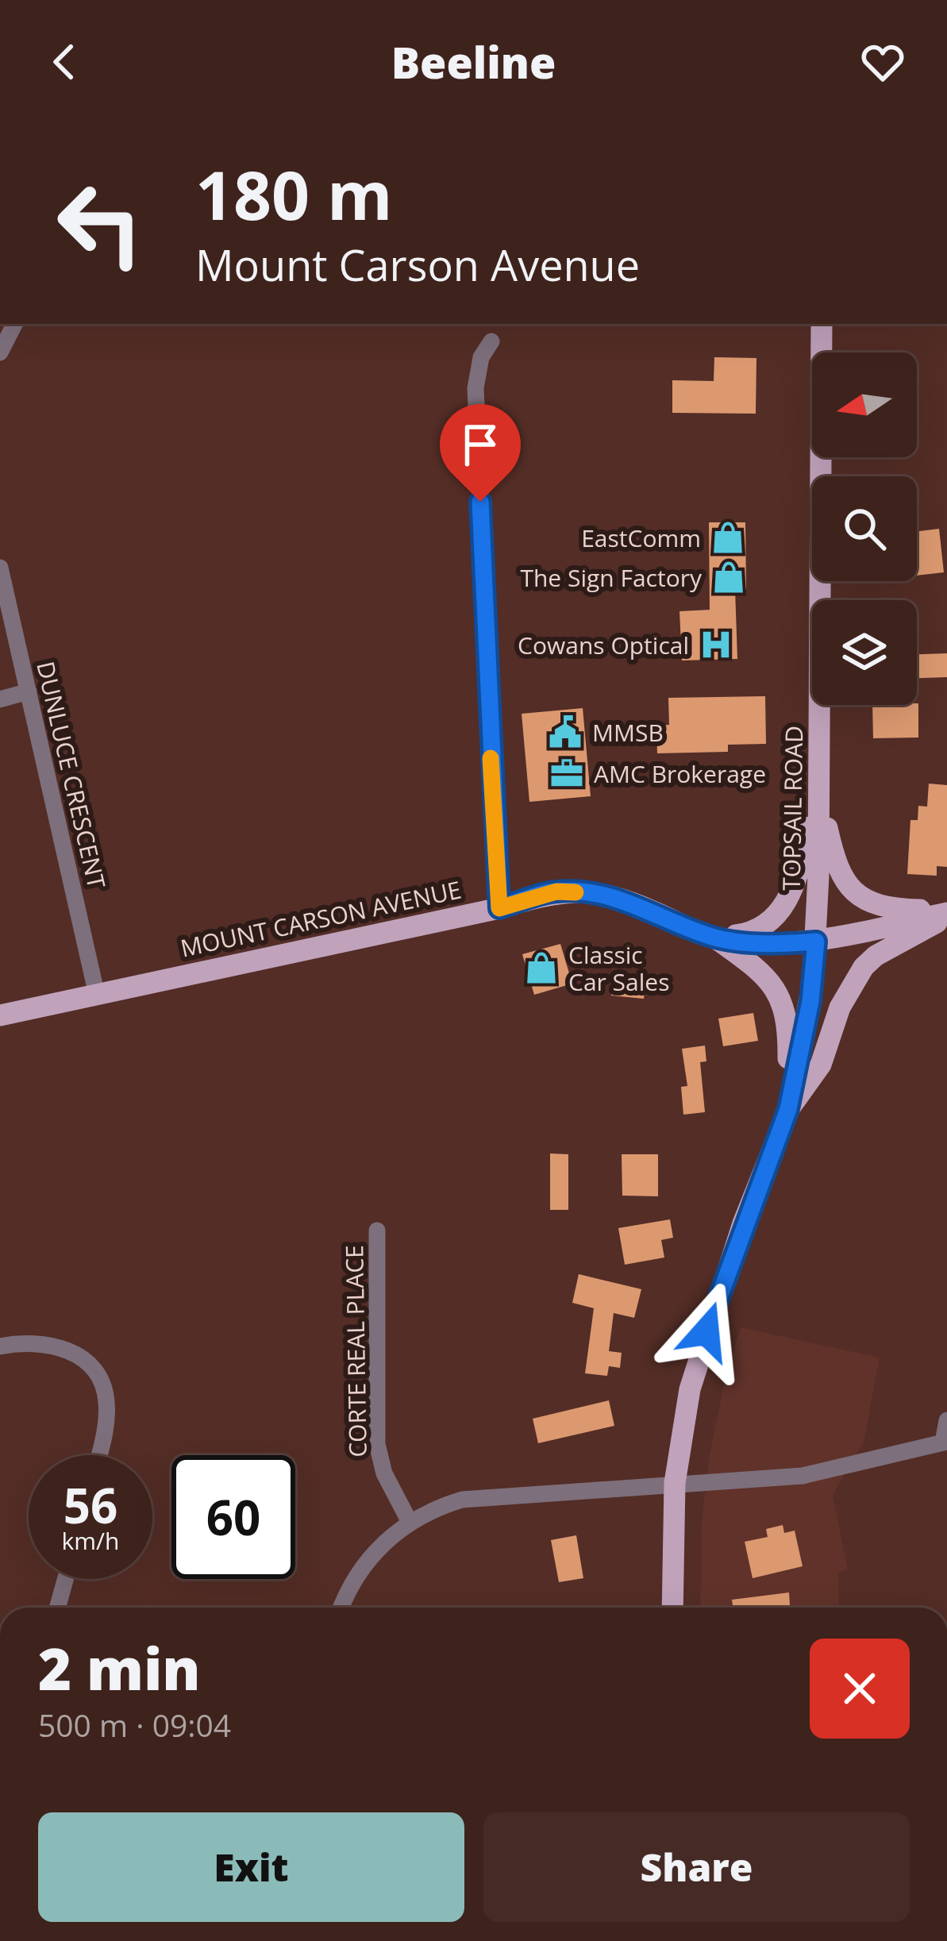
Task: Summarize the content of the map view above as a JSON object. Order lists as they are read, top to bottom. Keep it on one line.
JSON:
{"streets":{"main road":["TOPSAIL ROAD","MOUNT CARSON AVENUE"],"street":["DUNLUCE CRESCENT","CORTE REAL PLACE"]},"crossings":[["DUNLUCE CRESCENT","MOUNT CARSON AVENUE"],["TOPSAIL ROAD","MOUNT CARSON AVENUE"]],"places":{"shop":["EastComm","The Sign Factory","Classic Car Sales"],"hospital":["Cowans Optical"],"public building":["MMSB"],"office":["AMC Brokerage"]},"north":"left","page":{"header":"Beeline","turn":["180 m","Mount Carson Avenue"],"speed":"56 km/h","limit":"60","heading":["2 min","500 m · 09:04"],"buttons":["Exit","Share"]}}
